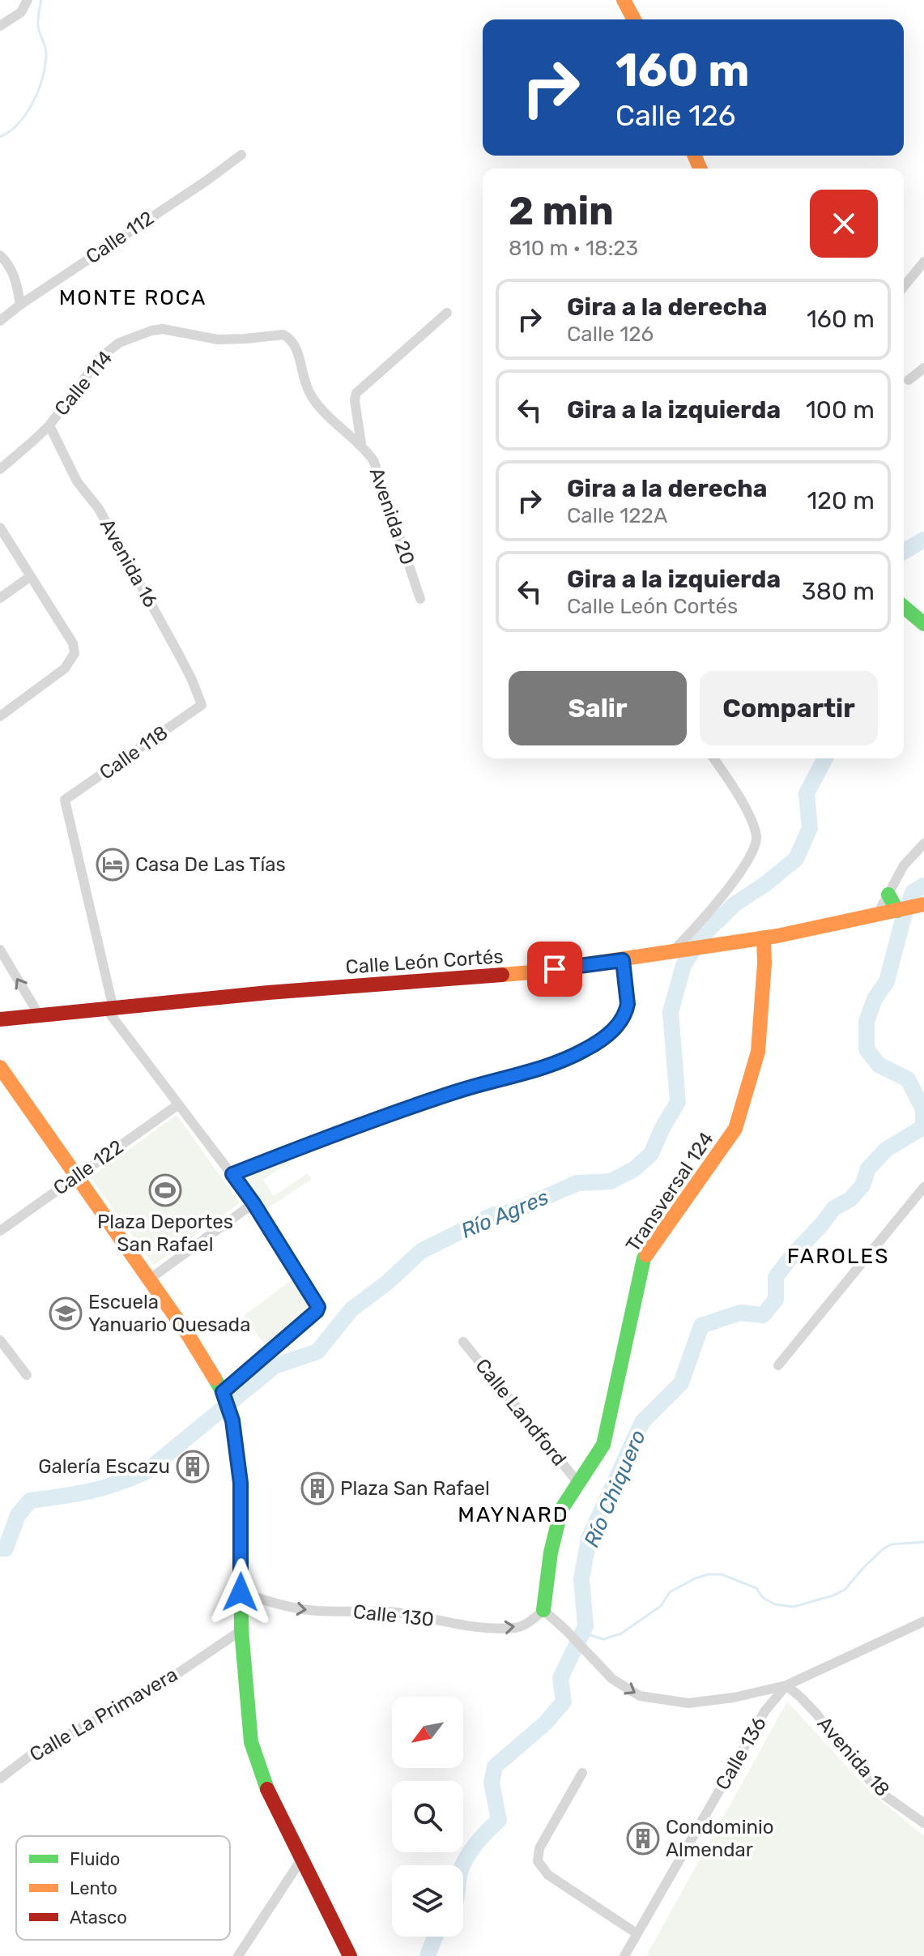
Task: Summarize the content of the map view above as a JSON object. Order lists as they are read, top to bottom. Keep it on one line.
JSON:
{"streets":{"main road":["Calle León Cortés","Transversal 124"],"street":["Calle 112","Calle 114","Avenida 20","Avenida 16","Calle 118","Calle 122","Calle Landford","Calle 130","Calle La Primavera","Calle 136","Avenida 18"]},"crossings":[["Calle 114","Avenida 20"],["Calle 114","Avenida 16"],["Avenida 16","Calle 118"],["Calle 118","Calle León Cortés"],["Calle León Cortés","Transversal 124"],["Transversal 124","Calle Landford"],["Transversal 124","Calle 130"],["Calle 136","Avenida 18"]],"one_way":["Calle 130"],"districts":["MONTE ROCA","FAROLES","MAYNARD"],"water":["Río Agres","Río Chiquero"],"places":{"hotel":["Casa De Las Tías"],"sports":["Plaza Deportes San Rafael"],"school or university":["Escuela Yanuario Quesada"],"building":["Galería Escazu","Plaza San Rafael","Condominio Almendar"]},"legend":["Fluido","Lento","Atasco"],"north":"bottom left","page":{"turn":["160 m","Calle 126"],"heading":["2 min","810 m · 18:23"],"list":[{"name":"Gira a la derecha","note":"Calle 126","value":"160 m"},{"name":"Gira a la izquierda","value":"100 m"},{"name":"Gira a la derecha","note":"Calle 122A","value":"120 m"},{"name":"Gira a la izquierda","note":"Calle León Cortés","value":"380 m"}],"buttons":["Salir","Compartir"]}}
